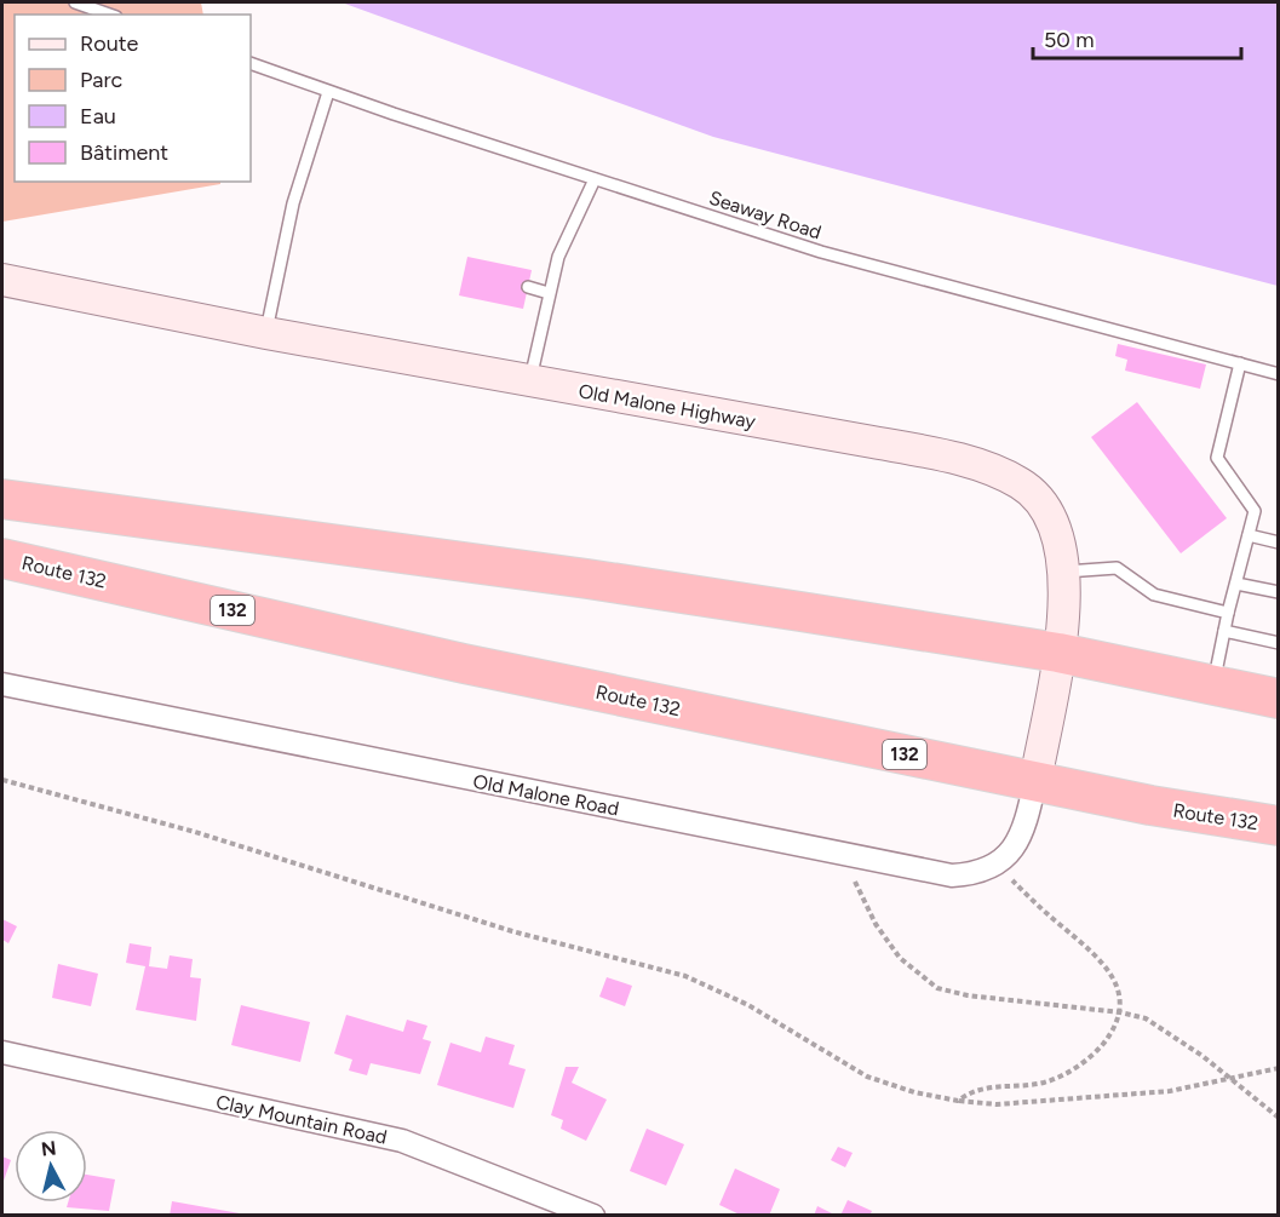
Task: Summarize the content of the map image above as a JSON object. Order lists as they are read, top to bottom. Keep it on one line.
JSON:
{"streets":{"highway":["Route 132","132"],"street":["Old Malone Highway","Old Malone Road","Clay Mountain Road"],"lane":["Seaway Road"]},"crossings":[["Old Malone Highway","Route 132"]],"legend":["Route","Parc","Eau","Bâtiment"],"scale_bar":"50 m","north":"top"}
